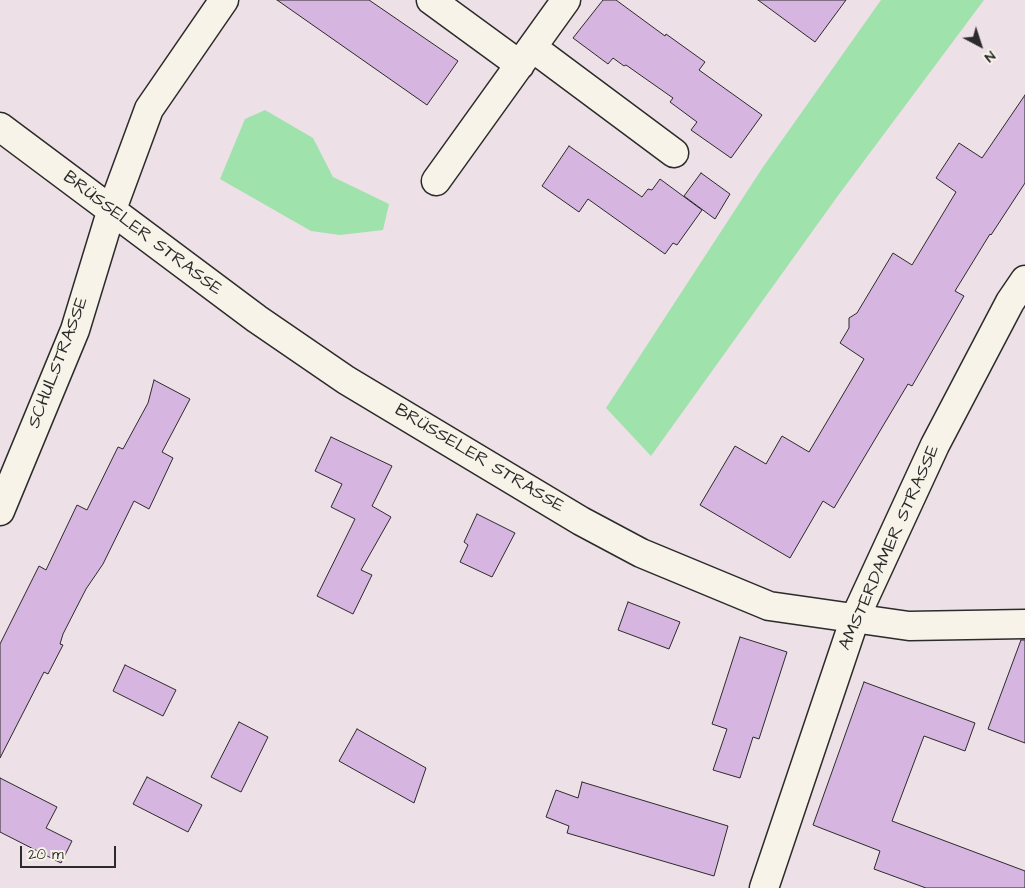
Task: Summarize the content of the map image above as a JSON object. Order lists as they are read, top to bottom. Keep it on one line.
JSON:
{"streets":{"street":["BRÜSSELER STRASSE","SCHULSTRASSE","AMSTERDAMER STRASSE"]},"crossings":[["BRÜSSELER STRASSE","SCHULSTRASSE"],["BRÜSSELER STRASSE","AMSTERDAMER STRASSE"]],"scale_bar":"20 m","north":"bottom right"}
